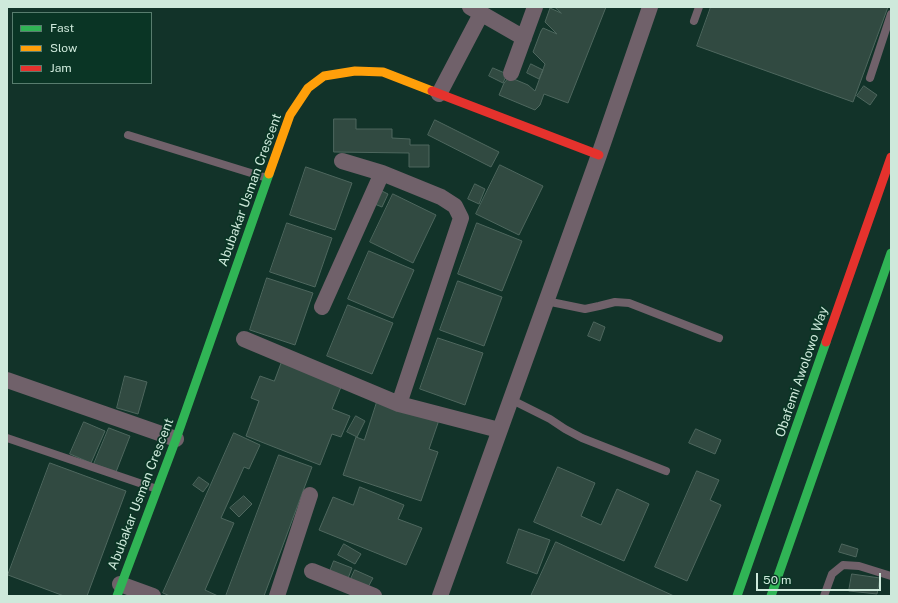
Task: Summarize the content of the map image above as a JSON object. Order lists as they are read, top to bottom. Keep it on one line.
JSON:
{"streets":{"street":["Abubakar Usman Crescent","Obafemi Awolowo Way"]},"legend":["Fast","Slow","Jam"],"scale_bar":"50 m"}
